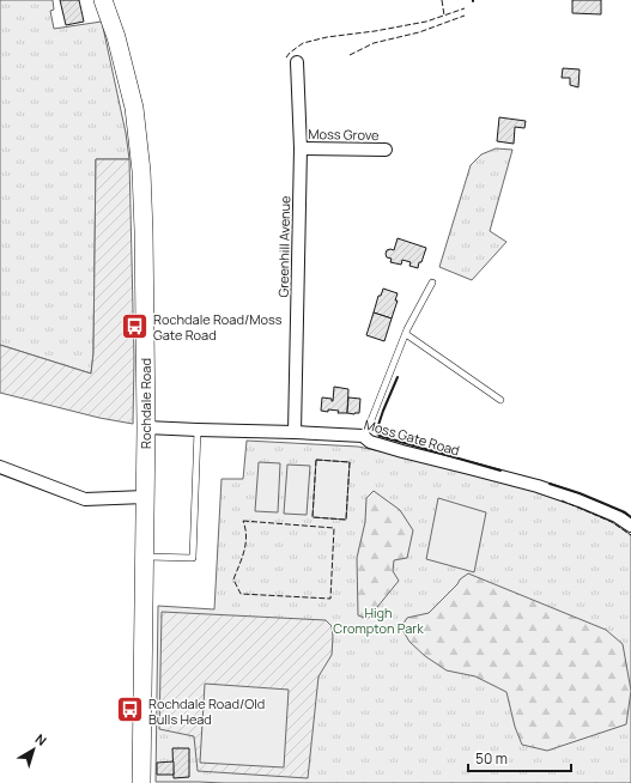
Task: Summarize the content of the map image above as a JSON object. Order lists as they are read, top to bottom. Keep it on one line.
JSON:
{"streets":{"main road":["Rochdale Road"],"street":["Moss Grove","Greenhill Avenue","Moss Gate Road"]},"crossings":[["Moss Grove","Greenhill Avenue"],["Greenhill Avenue","Moss Gate Road"],["Rochdale Road","Moss Gate Road"]],"parks":["High Crompton Park"],"places":{"bus stop":["Rochdale Road/Moss Gate Road","Rochdale Road/Old Bulls Head"]},"scale_bar":"50 m","north":"top right"}
